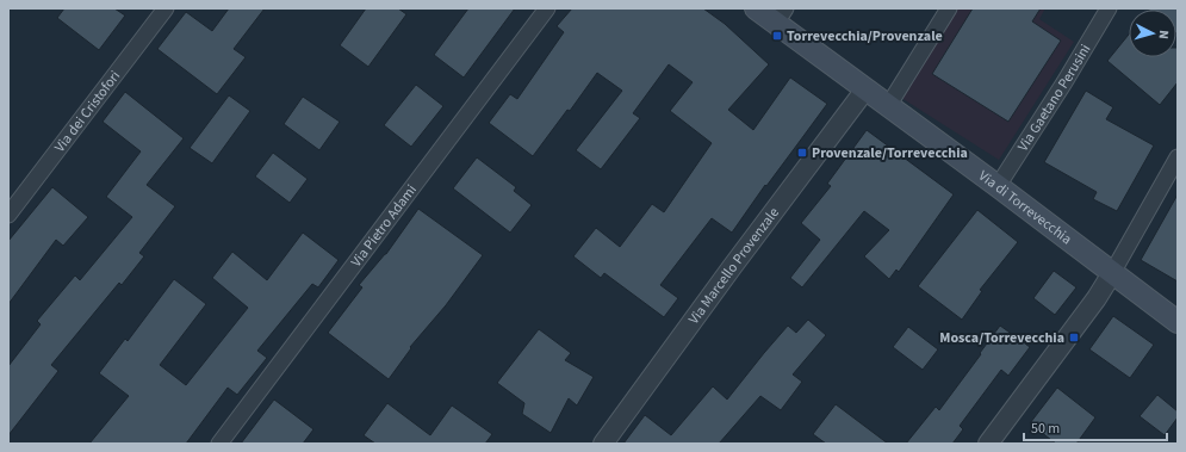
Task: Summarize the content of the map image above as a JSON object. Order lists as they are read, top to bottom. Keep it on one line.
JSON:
{"streets":{"main road":["Via di Torrevecchia"],"street":["Via Gaetano Perusini","Via dei Cristofori","Via Pietro Adami","Via Marcello Provenzale"]},"crossings":[["Via Gaetano Perusini","Via di Torrevecchia"],["Via di Torrevecchia","Via Marcello Provenzale"]],"places":{"transit":["Torrevecchia/Provenzale","Provenzale/Torrevecchia","Mosca/Torrevecchia"]},"scale_bar":"50 m","north":"right"}
